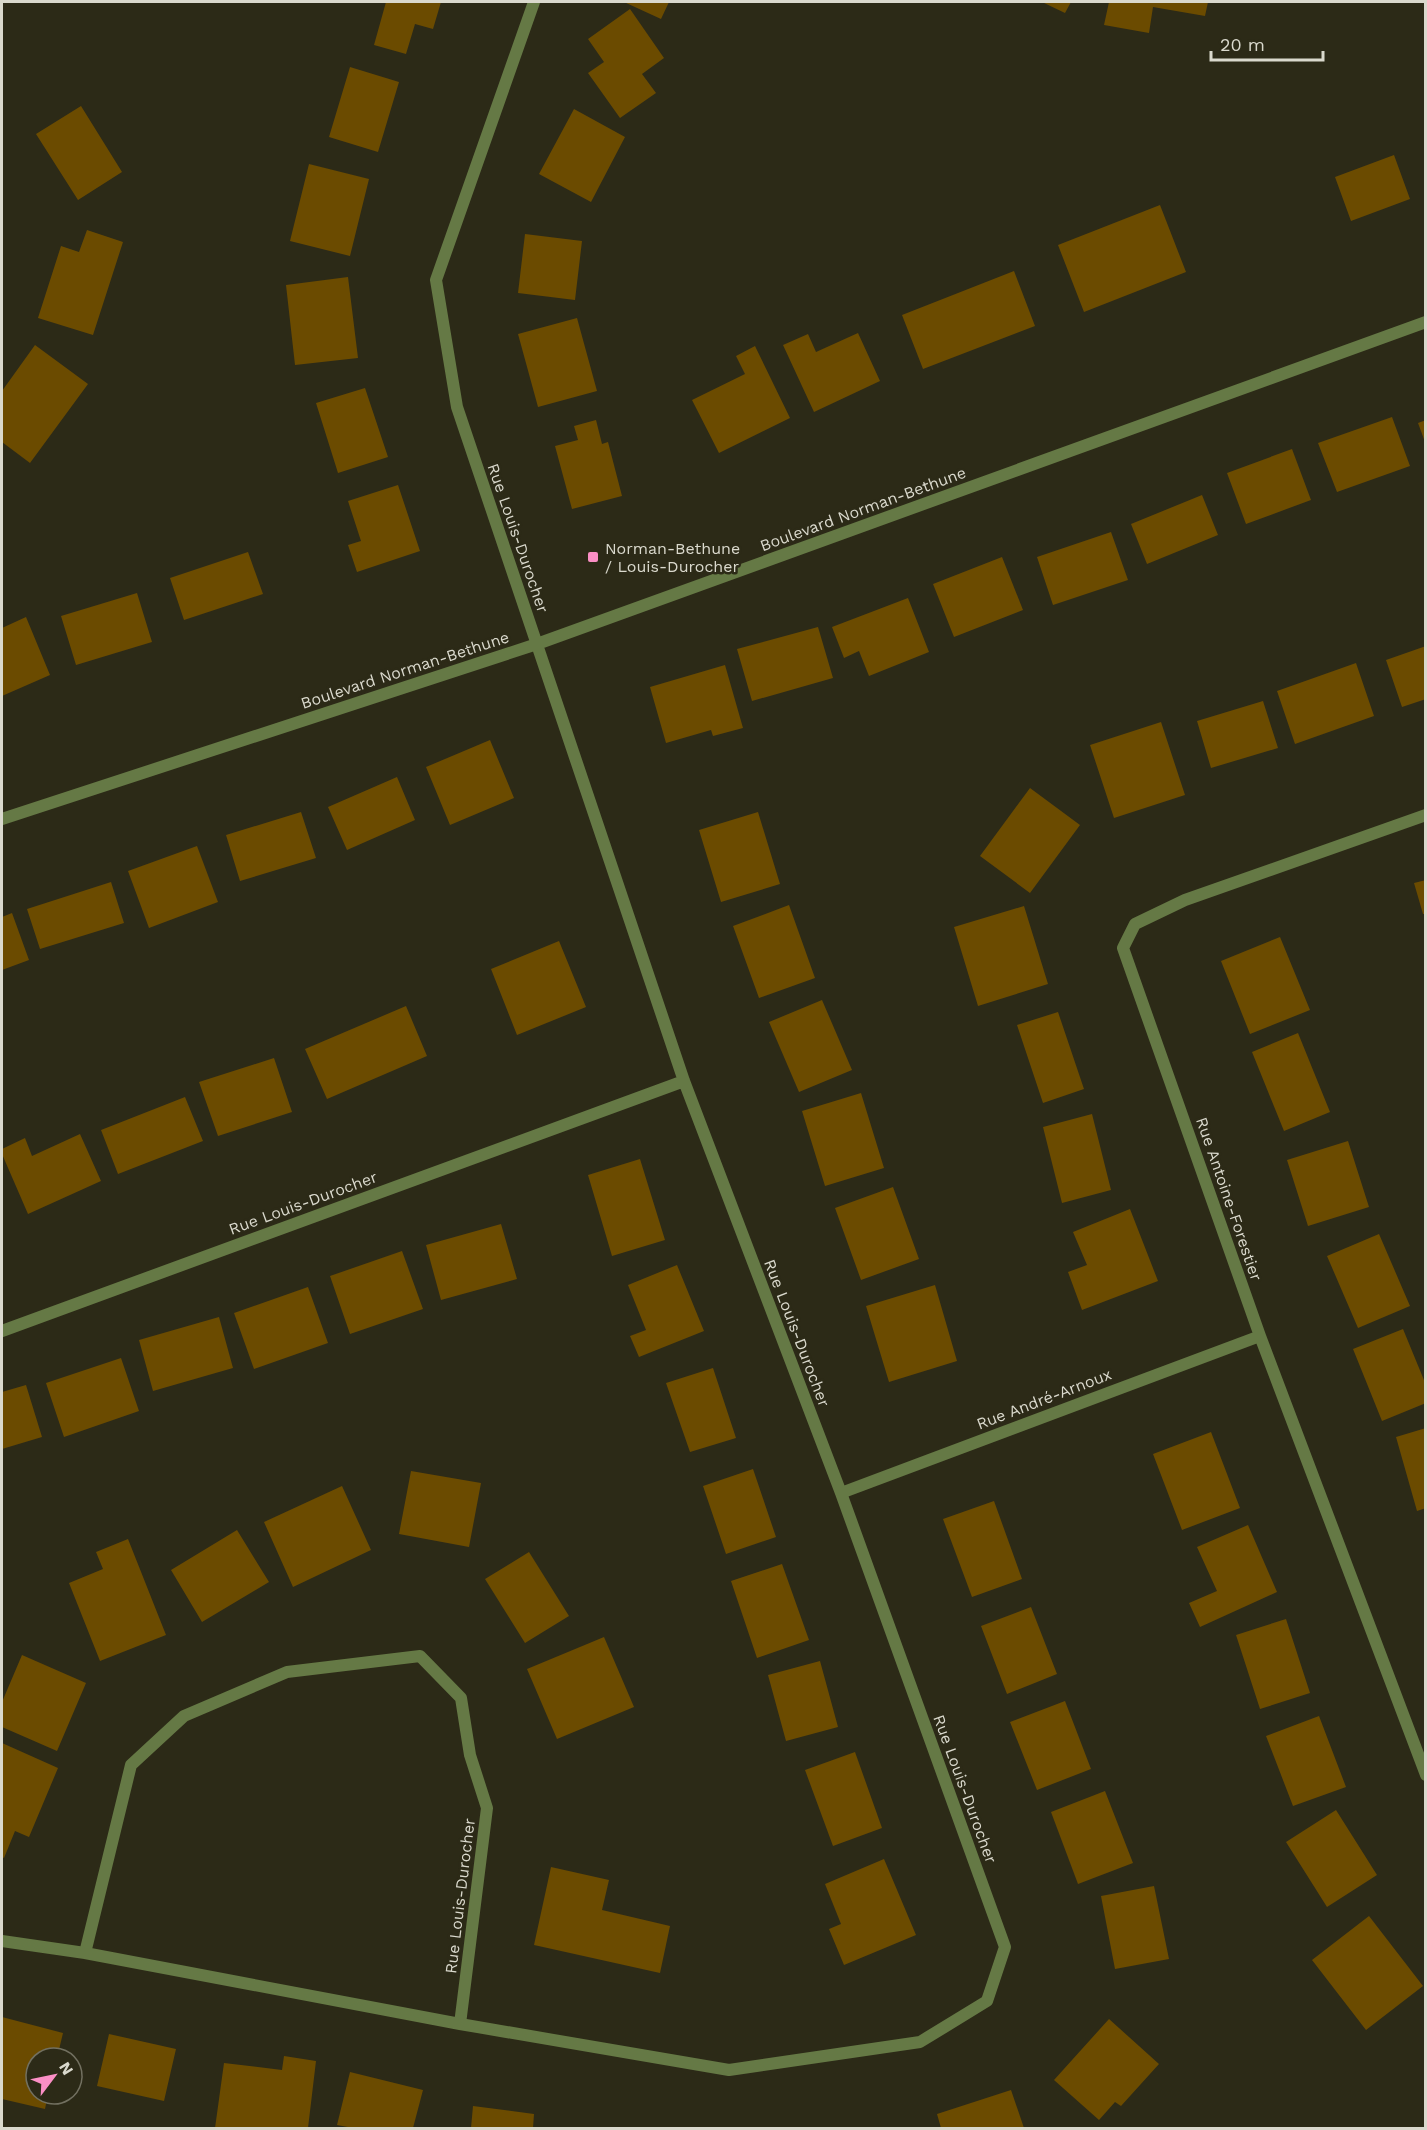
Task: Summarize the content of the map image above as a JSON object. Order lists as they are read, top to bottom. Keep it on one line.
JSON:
{"streets":{"street":["Boulevard Norman-Bethune","Rue Louis-Durocher","Rue Antoine-Forestier","Rue André-Arnoux"]},"crossings":[["Boulevard Norman-Bethune","Rue Louis-Durocher"],["Rue Louis-Durocher","Rue André-Arnoux"],["Rue Antoine-Forestier","Rue André-Arnoux"]],"places":{"transit":["Norman-Bethune / Louis-Durocher"]},"scale_bar":"20 m","north":"top right"}
